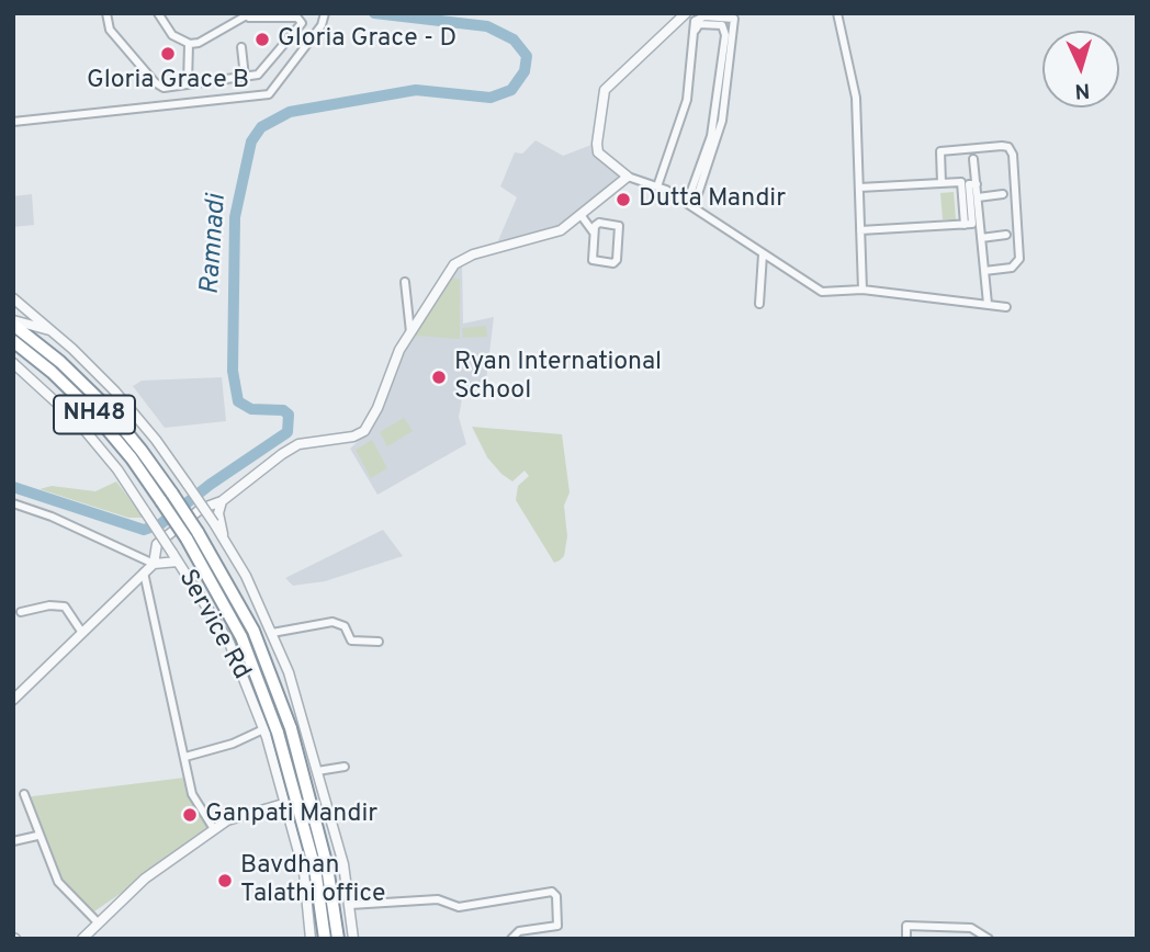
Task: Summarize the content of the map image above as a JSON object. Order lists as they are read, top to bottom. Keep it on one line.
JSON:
{"streets":{"highway":["NH48"],"street":["Service Rd"]},"water":["Ramnadi"],"places":["Gloria Grace - D","Gloria Grace B","Dutta Mandir","Ryan International School","Ganpati Mandir","Bavdhan Talathi office"],"north":"bottom"}
